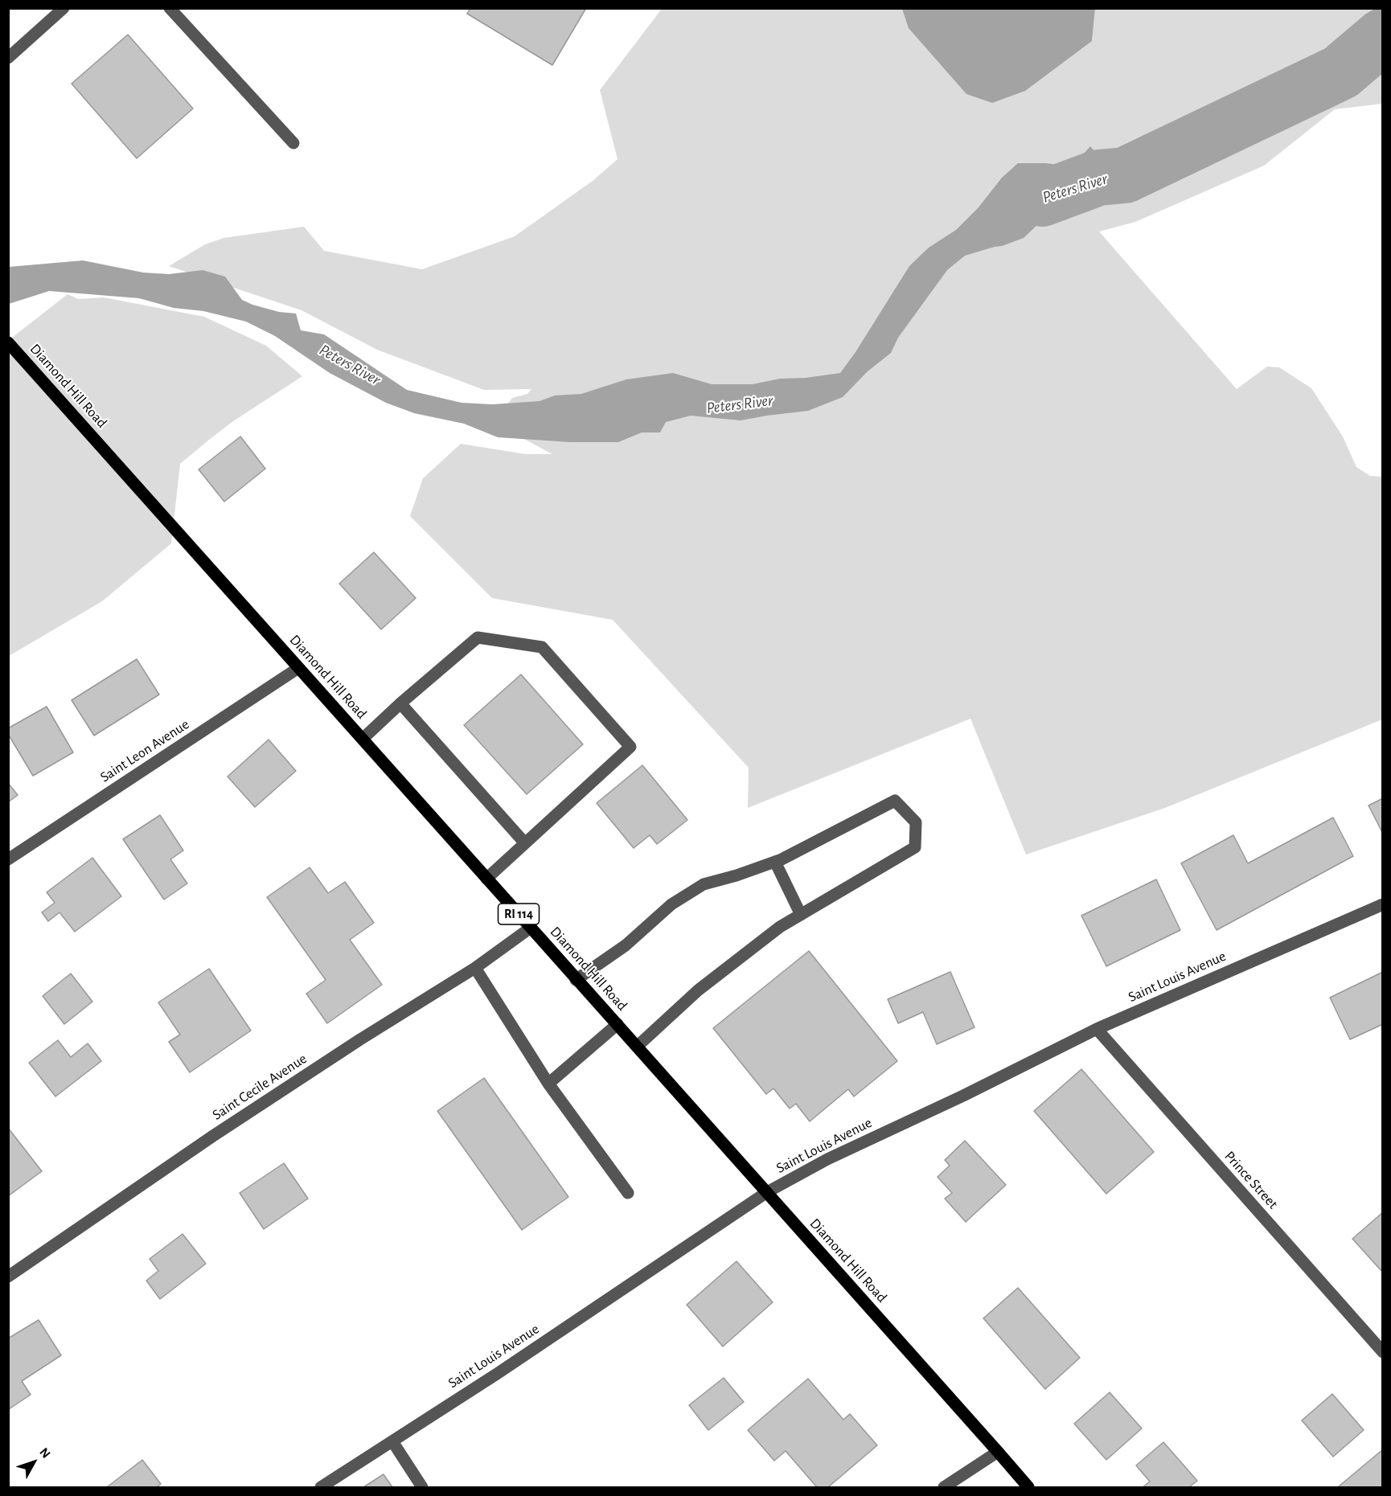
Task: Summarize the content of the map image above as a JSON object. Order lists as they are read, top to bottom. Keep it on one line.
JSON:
{"streets":{"main road":["Diamond Hill Road","RI 114"],"street":["Saint Leon Avenue","Saint Louis Avenue","Saint Cecile Avenue","Prince Street"]},"crossings":[["Diamond Hill Road","Saint Leon Avenue"],["Diamond Hill Road","Saint Louis Avenue"],["Diamond Hill Road","Saint Cecile Avenue"],["Saint Louis Avenue","Prince Street"]],"water":["Peters River"],"north":"top right"}
